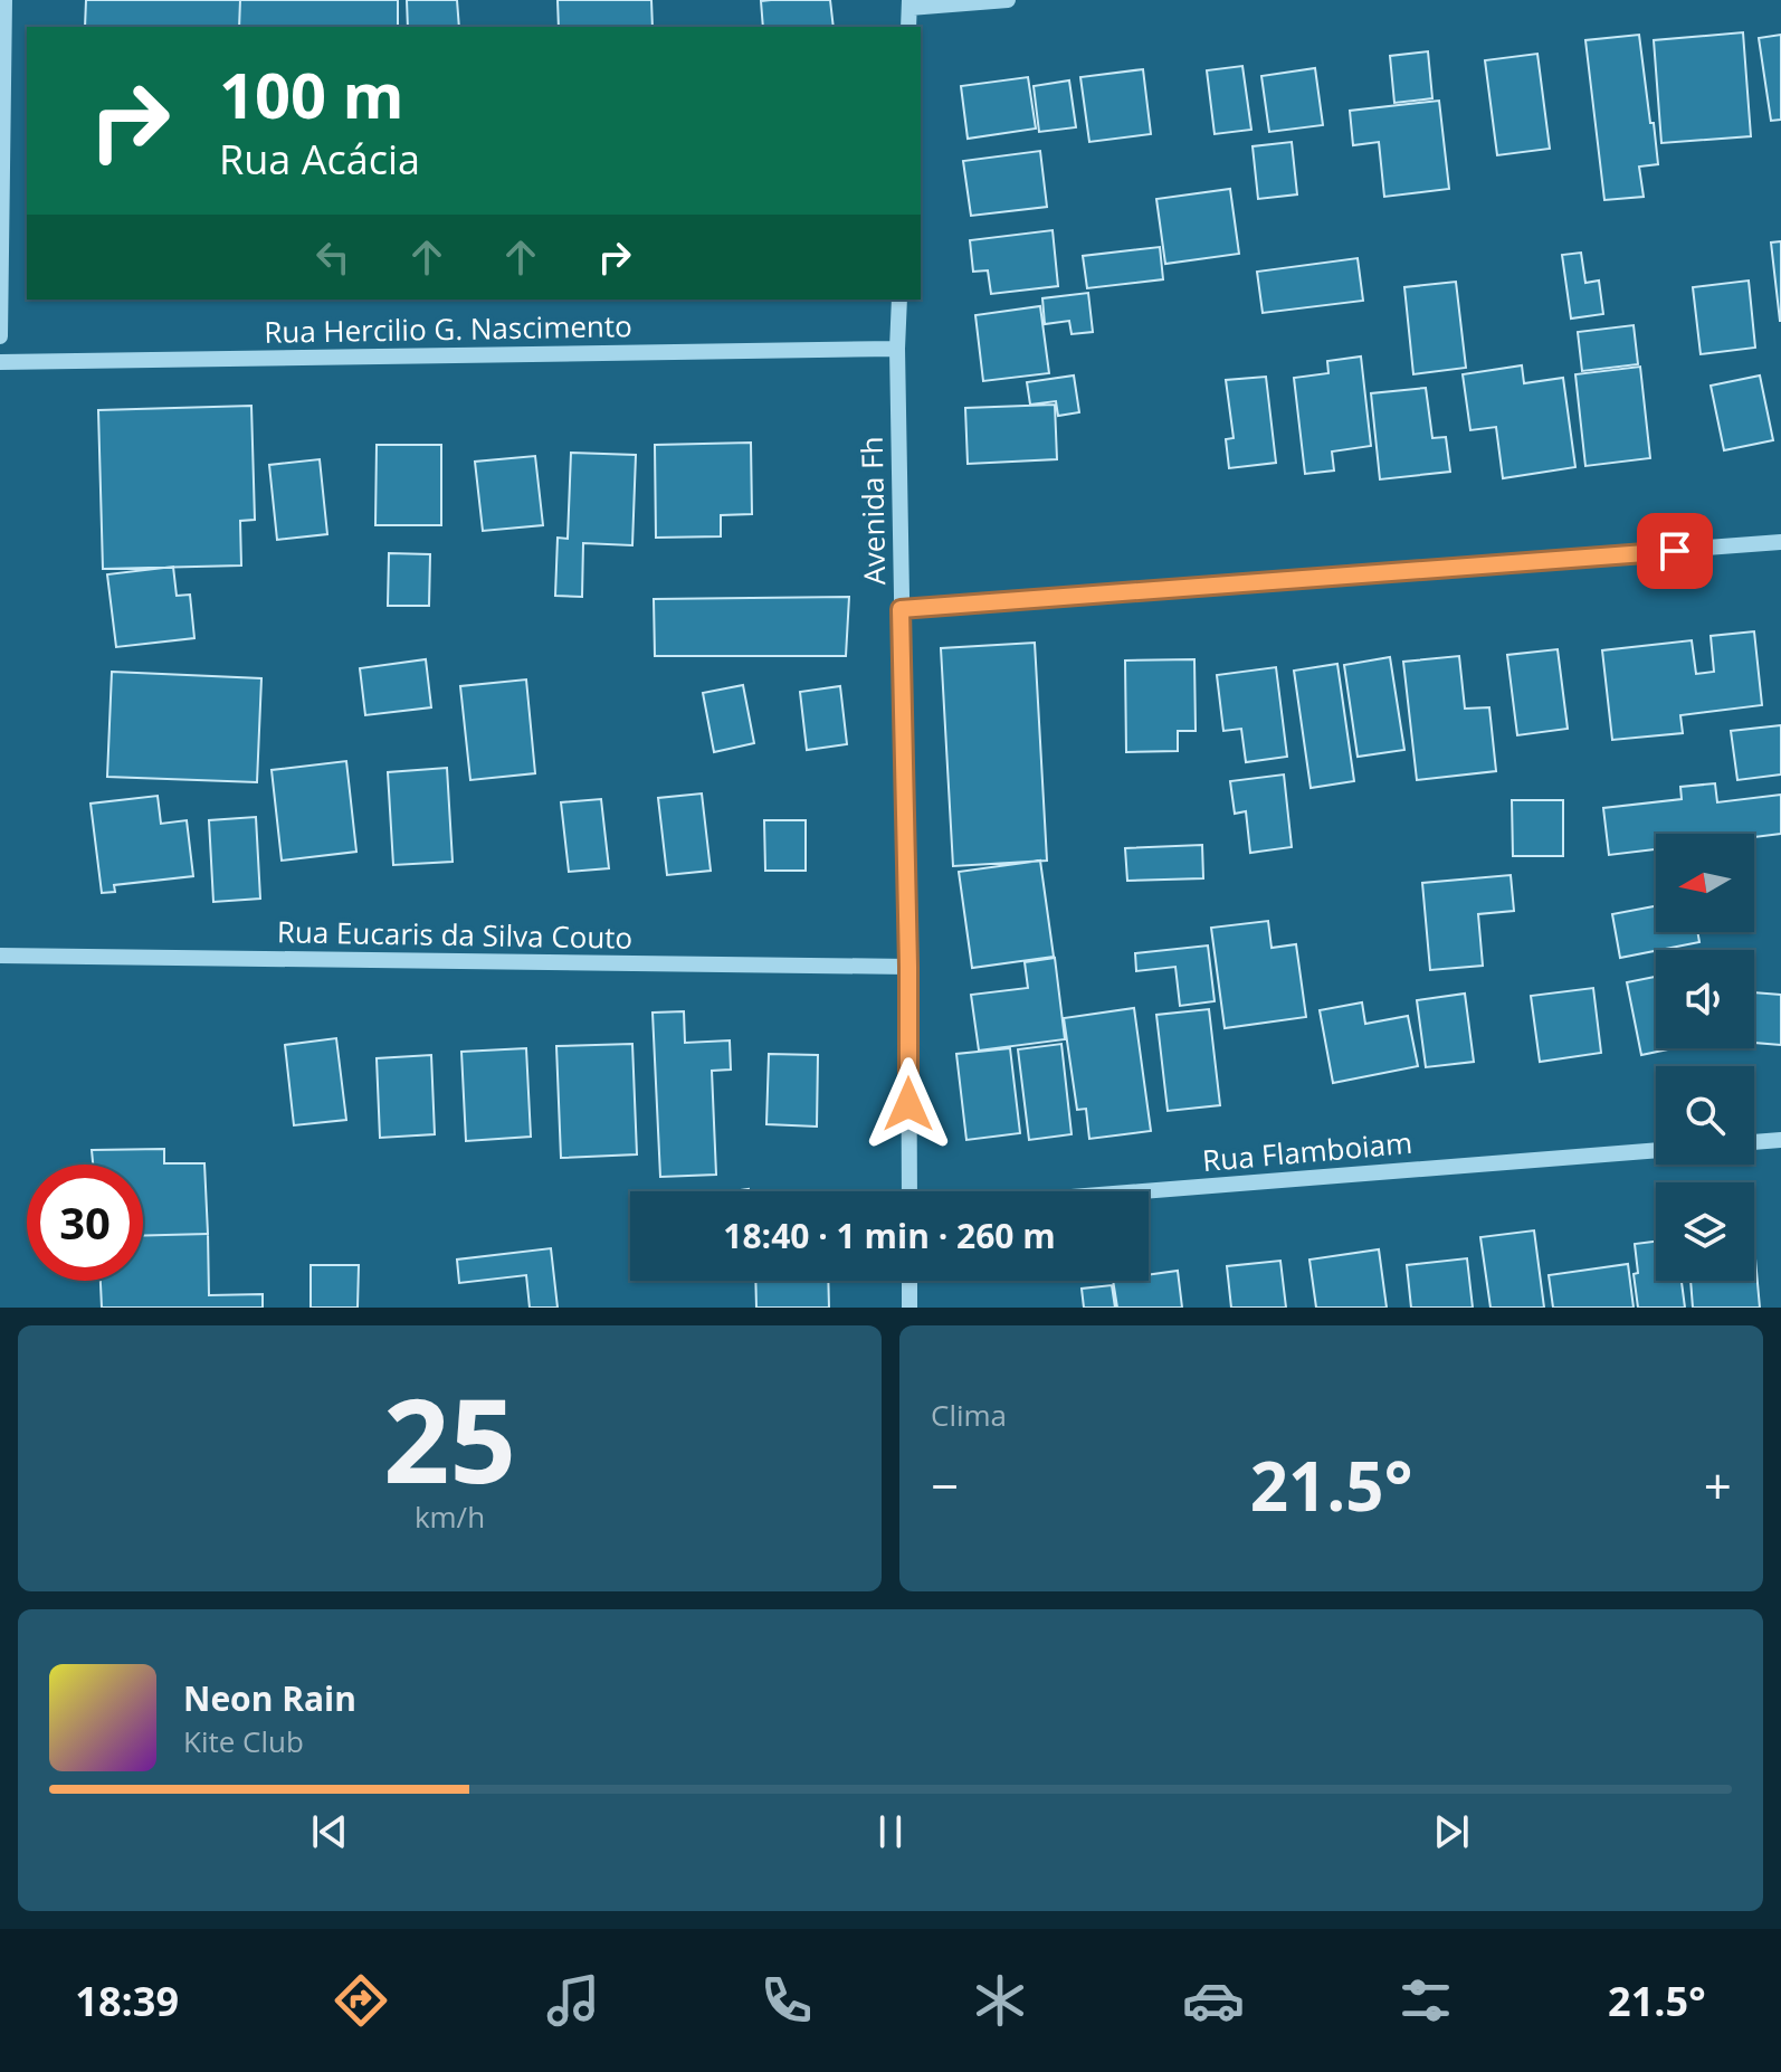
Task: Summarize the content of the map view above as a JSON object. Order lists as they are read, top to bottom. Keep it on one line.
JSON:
{"streets":{"street":["Rua Hercilio G. Nascimento","Avenida Fh","Rua Eucaris da Silva Couto","Rua Flamboiam"]},"crossings":[["Rua Hercilio G. Nascimento","Avenida Fh"],["Avenida Fh","Rua Eucaris da Silva Couto"]],"north":"left","page":{"turn":["100 m","Rua Acácia"],"limit":"30","trip":"18:40 · 1 min · 260 m","tile":[["25","km/h"],"Clima"],"heat":["−","21.5°","+"],"song":["Neon Rain","Kite Club"],"tabs":["18:39","21.5°"]}}
